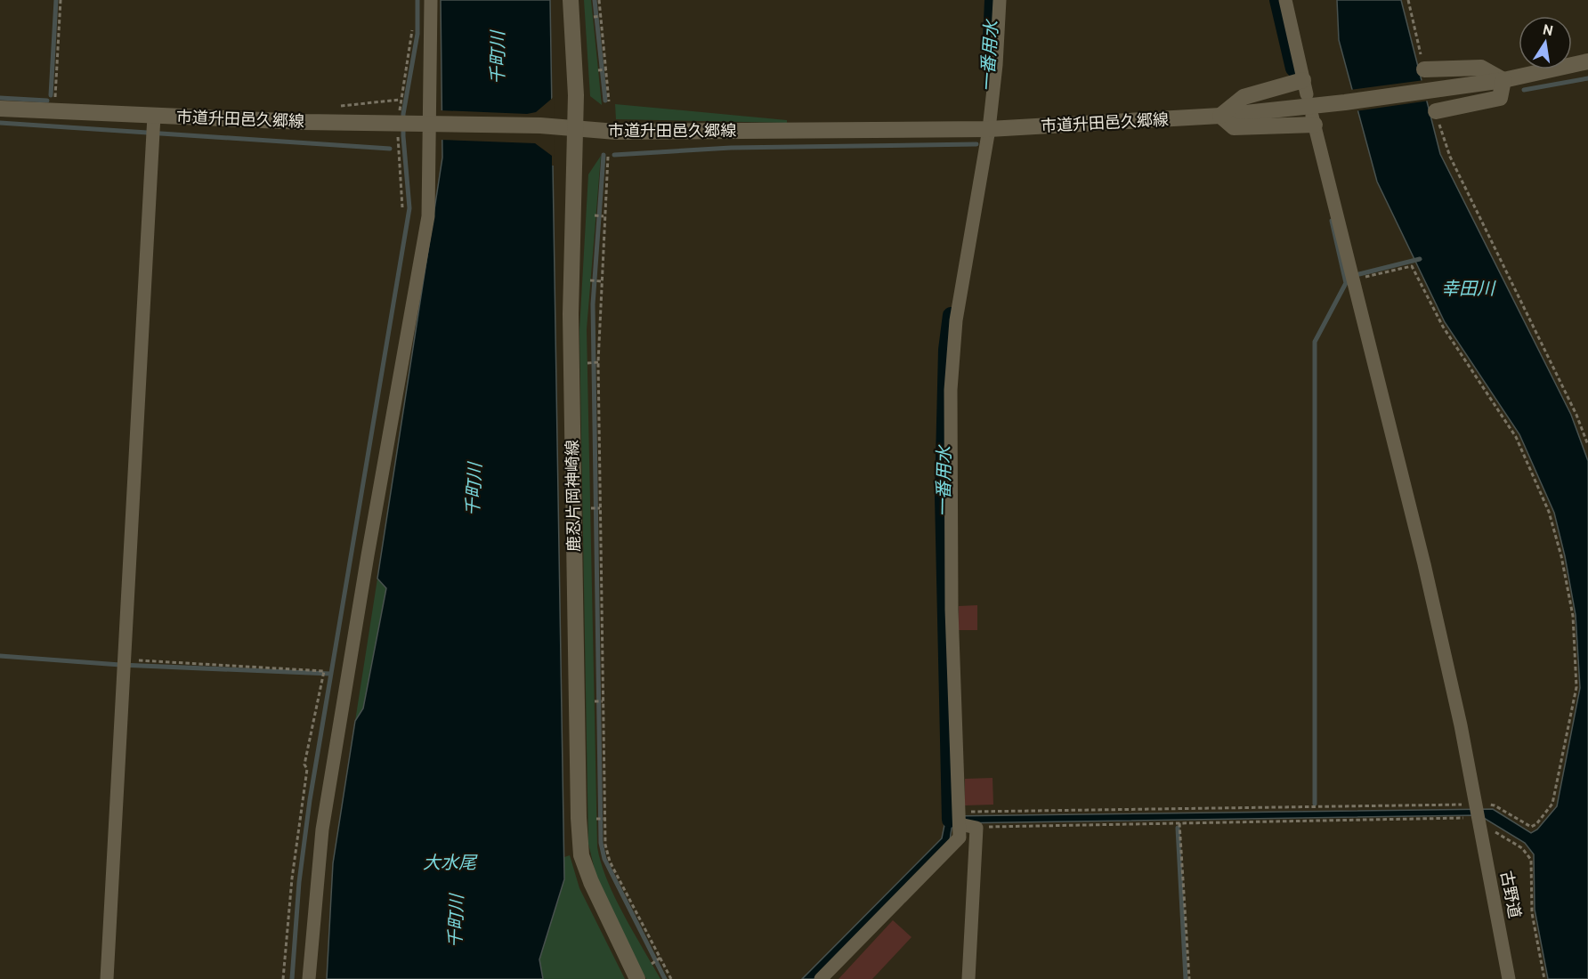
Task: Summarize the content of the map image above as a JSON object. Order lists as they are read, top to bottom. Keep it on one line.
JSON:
{"streets":{"street":["市道升田邑久郷線","鹿忍片岡神崎線","古野道"]},"crossings":[["市道升田邑久郷線","鹿忍片岡神崎線"]],"water":["一番用水","千町川","幸田川","大水尾"],"north":"top"}
